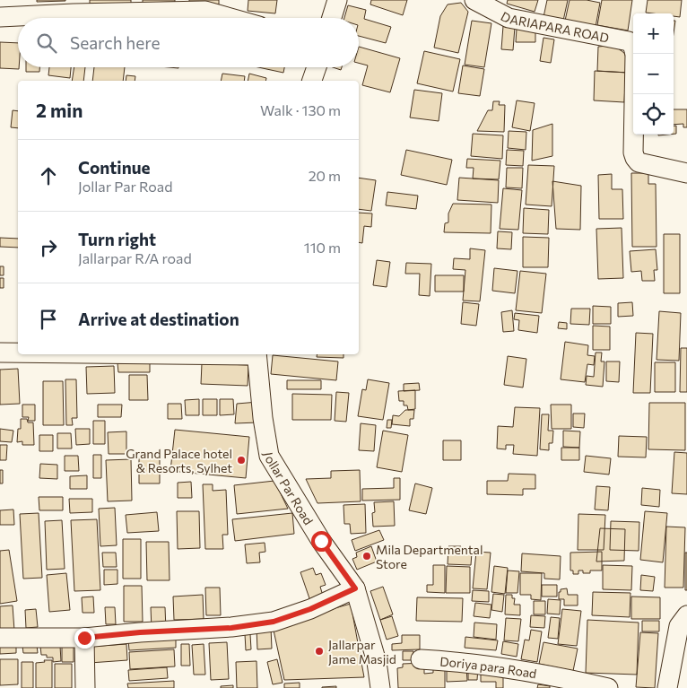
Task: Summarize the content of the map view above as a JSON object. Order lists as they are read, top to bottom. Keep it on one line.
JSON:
{"streets":{"street":["DARIAPARA ROAD","Jollar Par Road","Doriya para Road"]},"places":["Grand Palace hotel & Resorts, Sylhet","Mila Departmental Store","Jallarpar Jame Masjid"],"page":{"map_buttons":["+","−"],"search":"Search here","heading":["2 min","Walk · 130 m"],"list":[["Continue","Jollar Par Road","20 m"],["Turn right","Jallarpar R/A road","110 m"],"Arrive at destination"]}}
